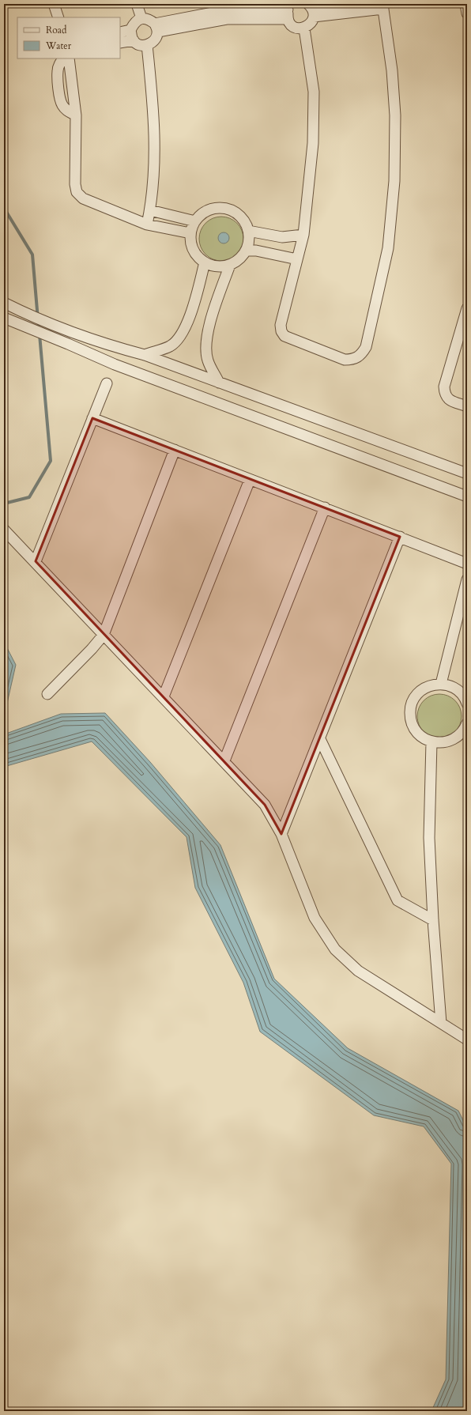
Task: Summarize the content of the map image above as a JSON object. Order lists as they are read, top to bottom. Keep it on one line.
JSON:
{"legend":["Road","Water"]}
